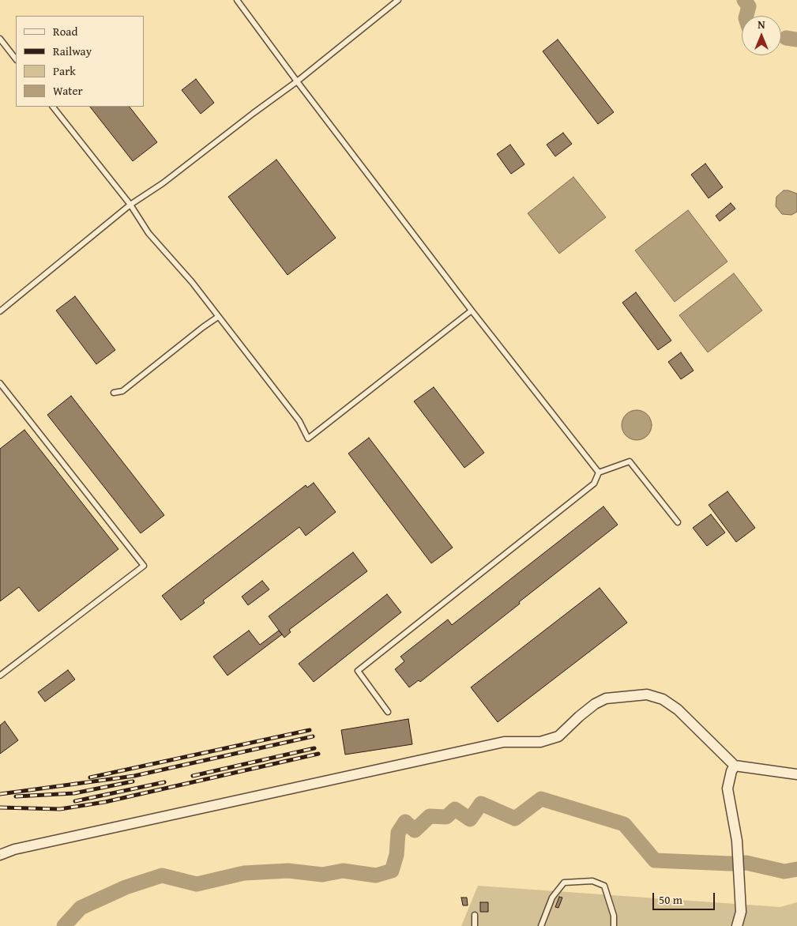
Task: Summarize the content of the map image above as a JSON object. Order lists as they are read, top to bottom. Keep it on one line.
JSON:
{"legend":["Road","Railway","Park","Water"],"scale_bar":"50 m","north":"top"}
